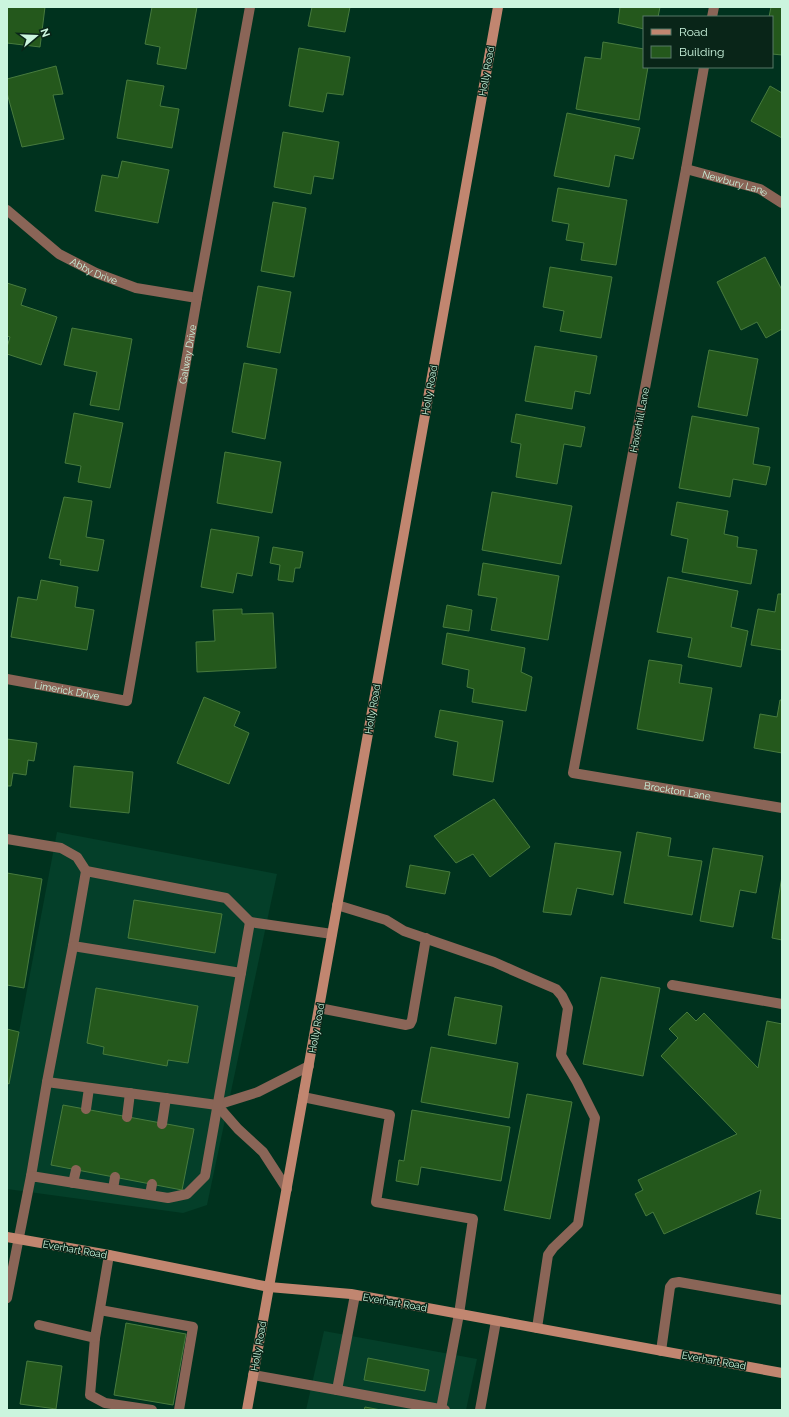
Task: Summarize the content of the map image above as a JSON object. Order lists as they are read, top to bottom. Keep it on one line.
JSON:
{"streets":{"main road":["Holly Road","Everhart Road"],"street":["Newbury Lane","Abby Drive","Galway Drive","Haverhill Lane","Limerick Drive","Brockton Lane"]},"crossings":[["Holly Road","Everhart Road"],["Newbury Lane","Haverhill Lane"],["Abby Drive","Galway Drive"],["Galway Drive","Limerick Drive"],["Haverhill Lane","Brockton Lane"]],"legend":["Road","Building"],"north":"right"}
